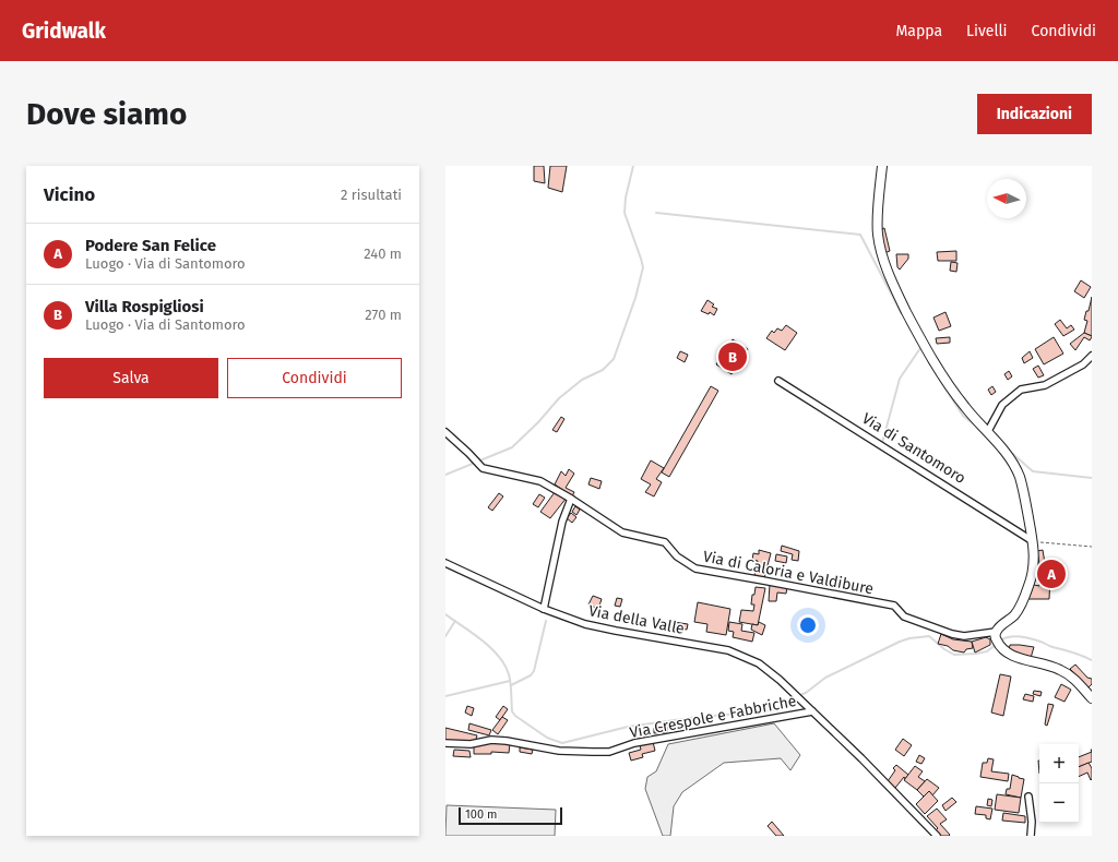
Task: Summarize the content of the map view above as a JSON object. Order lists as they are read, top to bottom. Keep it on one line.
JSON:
{"streets":{"street":["Via di Santomoro","Via di Caloria e Valdibure","Via della Valle","Via Crespole e Fabbriche"]},"crossings":[["Via della Valle","Via Crespole e Fabbriche"]],"scale_bar":"100 m","north":"left","page":{"header":"Gridwalk","nav":["Mappa","Livelli","Condividi"],"buttons":["Indicazioni",["Salva","Condividi"]],"title":"Dove siamo","heading":["Vicino","2 risultati"],"list":[{"mark":"A","name":"Podere San Felice","note":"Luogo · Via di Santomoro","value":"240 m"},{"mark":"B","name":"Villa Rospigliosi","note":"Luogo · Via di Santomoro","value":"270 m"}],"pins":["B","A"],"map_buttons":["+","−"],"scale":"100 m"}}
